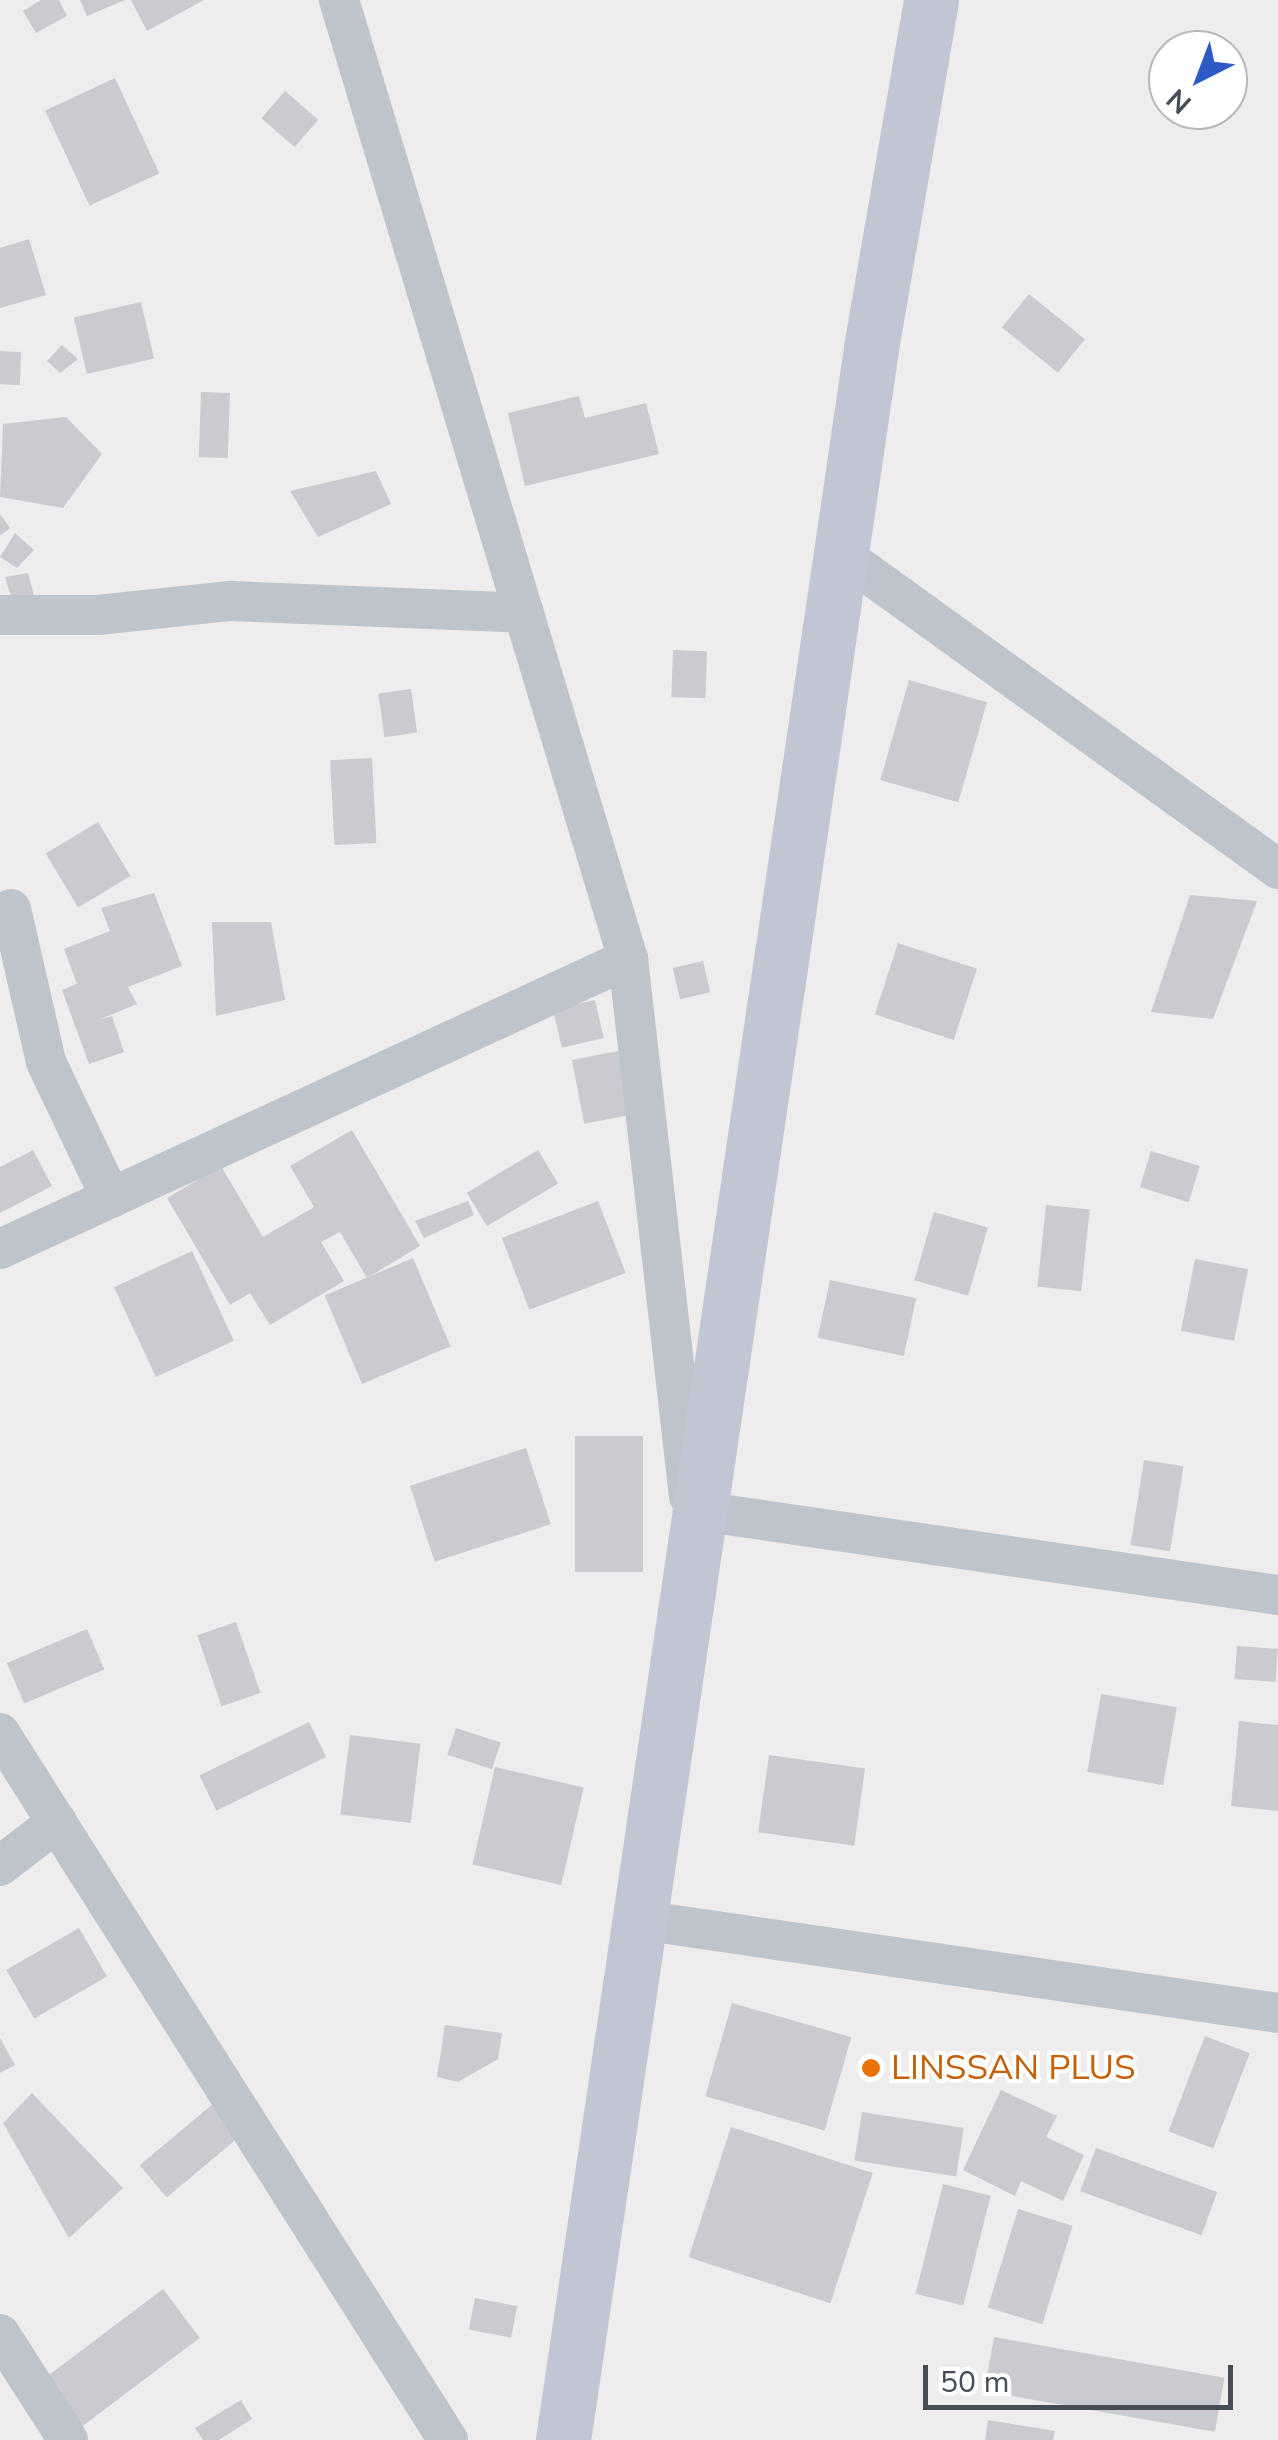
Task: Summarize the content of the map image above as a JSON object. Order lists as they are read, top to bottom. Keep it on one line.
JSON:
{"places":["LINSSAN PLUS"],"scale_bar":"50 m","north":"bottom left"}
